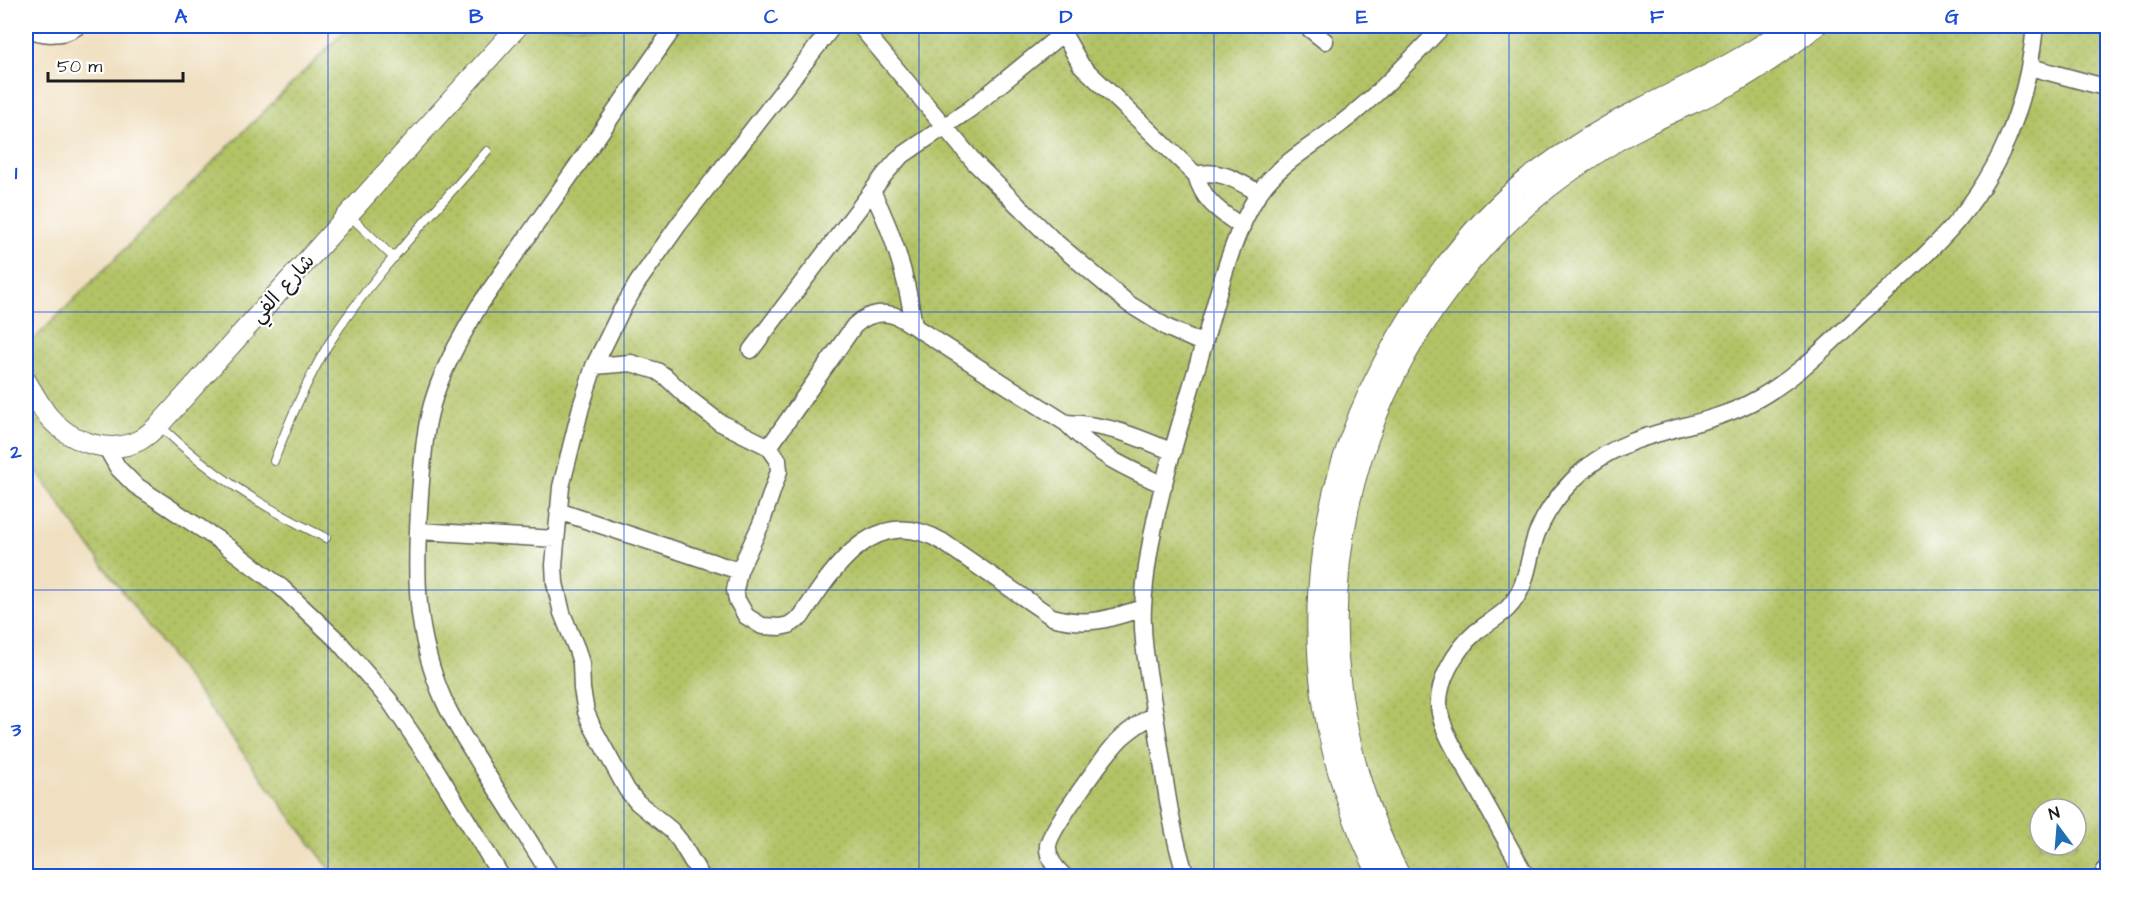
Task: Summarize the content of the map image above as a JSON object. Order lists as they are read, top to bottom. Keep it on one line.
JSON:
{"streets":{"street":["شارع الفي"]},"scale_bar":"50 m","north":"top","grid":{"columns":["A","B","C","D","E","F","G"],"rows":["1","2","3"]}}
